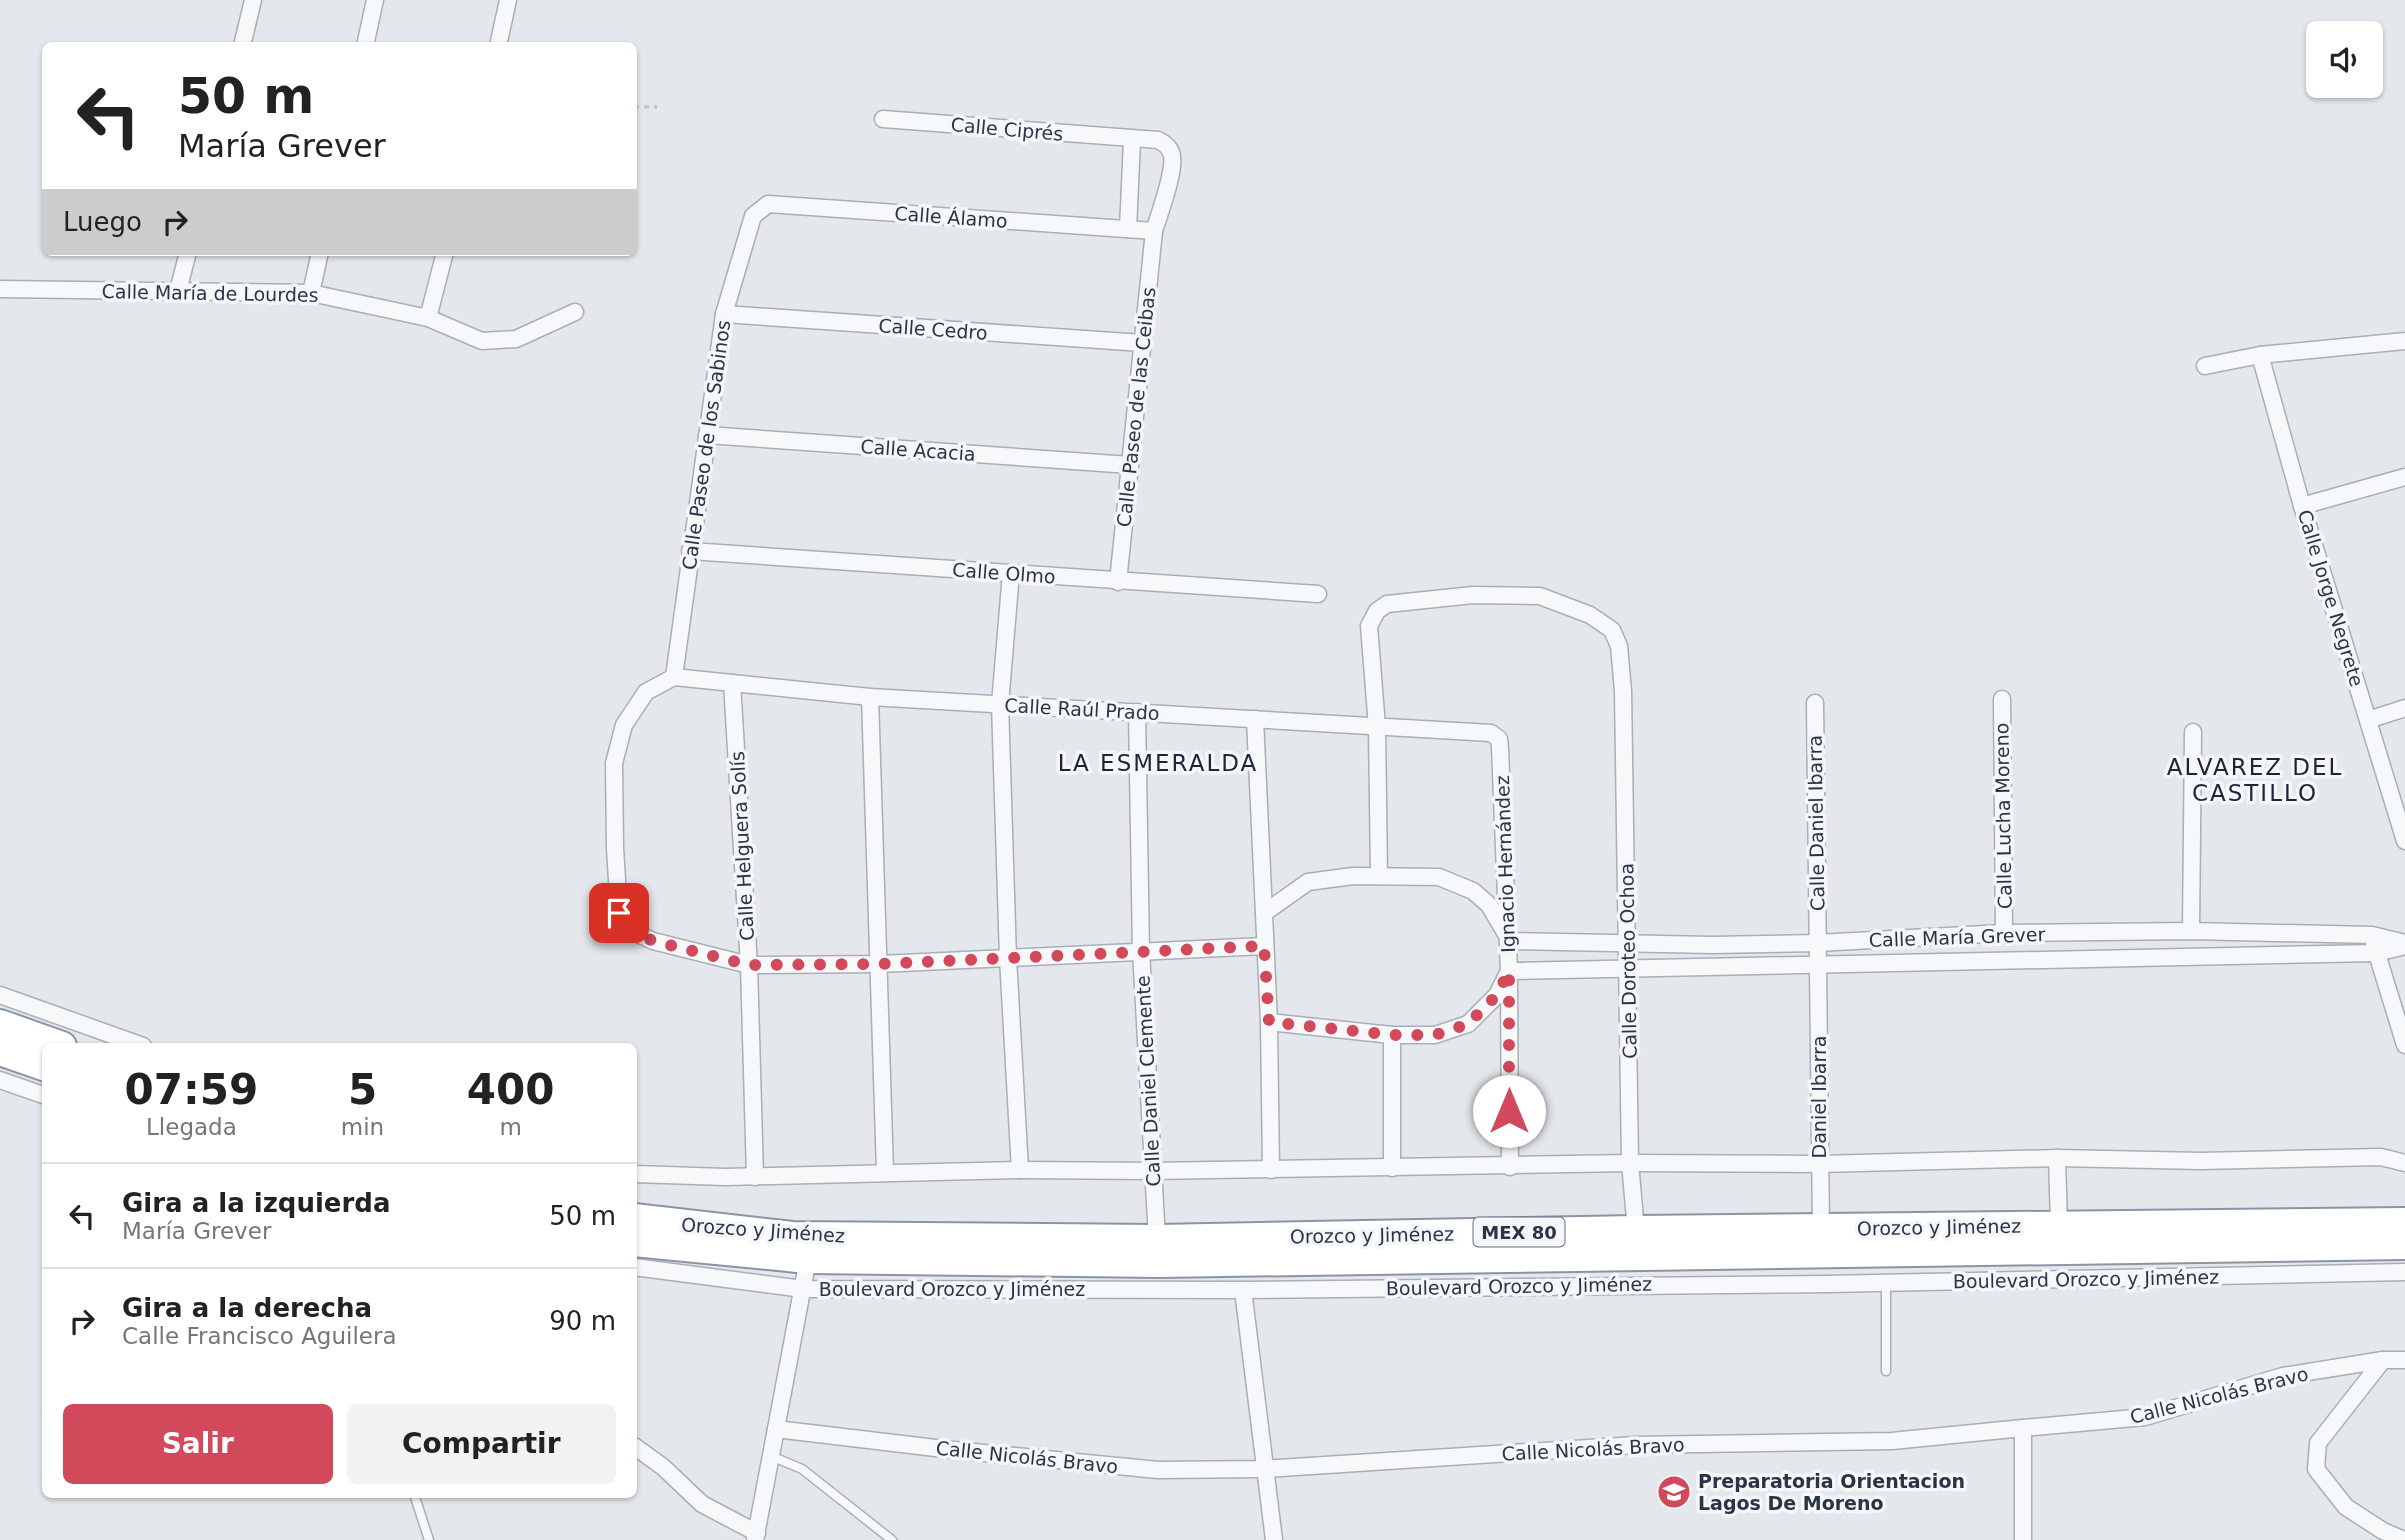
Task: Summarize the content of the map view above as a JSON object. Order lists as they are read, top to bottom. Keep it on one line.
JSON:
{"streets":{"highway":["Orozco y Jiménez","MEX 80"],"street":["Calle Ciprés","Calle Álamo","Calle María de Lourdes","Calle Cedro","Calle Paseo de las Ceibas","Calle Paseo de los Sabinos","Calle Acacia","Calle Olmo","Calle Jorge Negrete","Calle Raúl Prado","Calle Lucha Moreno","Calle Daniel Ibarra","Calle Helguera Solís","Ignacio Hernández","Calle María Grever","Calle Doroteo Ochoa","Calle Daniel Clemente","Daniel Ibarra","Boulevard Orozco y Jiménez","Calle Nicolás Bravo"]},"crossings":[["Calle Ciprés","Calle Álamo"],["Calle Ciprés","Calle Paseo de las Ceibas"],["Calle Álamo","Calle Paseo de las Ceibas"],["Calle Álamo","Calle Paseo de los Sabinos"],["Calle Cedro","Calle Paseo de las Ceibas"],["Calle Cedro","Calle Paseo de los Sabinos"],["Calle Paseo de las Ceibas","Calle Acacia"],["Calle Paseo de las Ceibas","Calle Olmo"],["Calle Paseo de los Sabinos","Calle Acacia"],["Calle Paseo de los Sabinos","Calle Olmo"],["Calle Paseo de los Sabinos","Calle Raúl Prado"],["Calle Raúl Prado","Calle Helguera Solís"],["Calle Raúl Prado","Ignacio Hernández"],["Calle Raúl Prado","Calle Doroteo Ochoa"],["Calle Raúl Prado","Calle Daniel Clemente"],["Calle Lucha Moreno","Calle María Grever"],["Calle Daniel Ibarra","Calle María Grever"],["Calle Daniel Ibarra","Daniel Ibarra"],["Ignacio Hernández","Calle María Grever"],["Calle María Grever","Calle Doroteo Ochoa"],["Calle María Grever","Daniel Ibarra"],["Calle Doroteo Ochoa","Orozco y Jiménez"],["Calle Daniel Clemente","Orozco y Jiménez"],["Daniel Ibarra","Orozco y Jiménez"]],"districts":["LA ESMERALDA","ALVAREZ DEL CASTILLO"],"places":{"school or university":["Preparatoria Orientacion Lagos De Moreno"]},"page":{"turn":["50 m","María Grever"],"then":"Luego","eta":["07:59","Llegada","5","min","400","m"],"list":[{"name":"Gira a la izquierda","note":"María Grever","value":"50 m"},{"name":"Gira a la derecha","note":"Calle Francisco Aguilera","value":"90 m"}],"buttons":["Salir","Compartir"]}}
